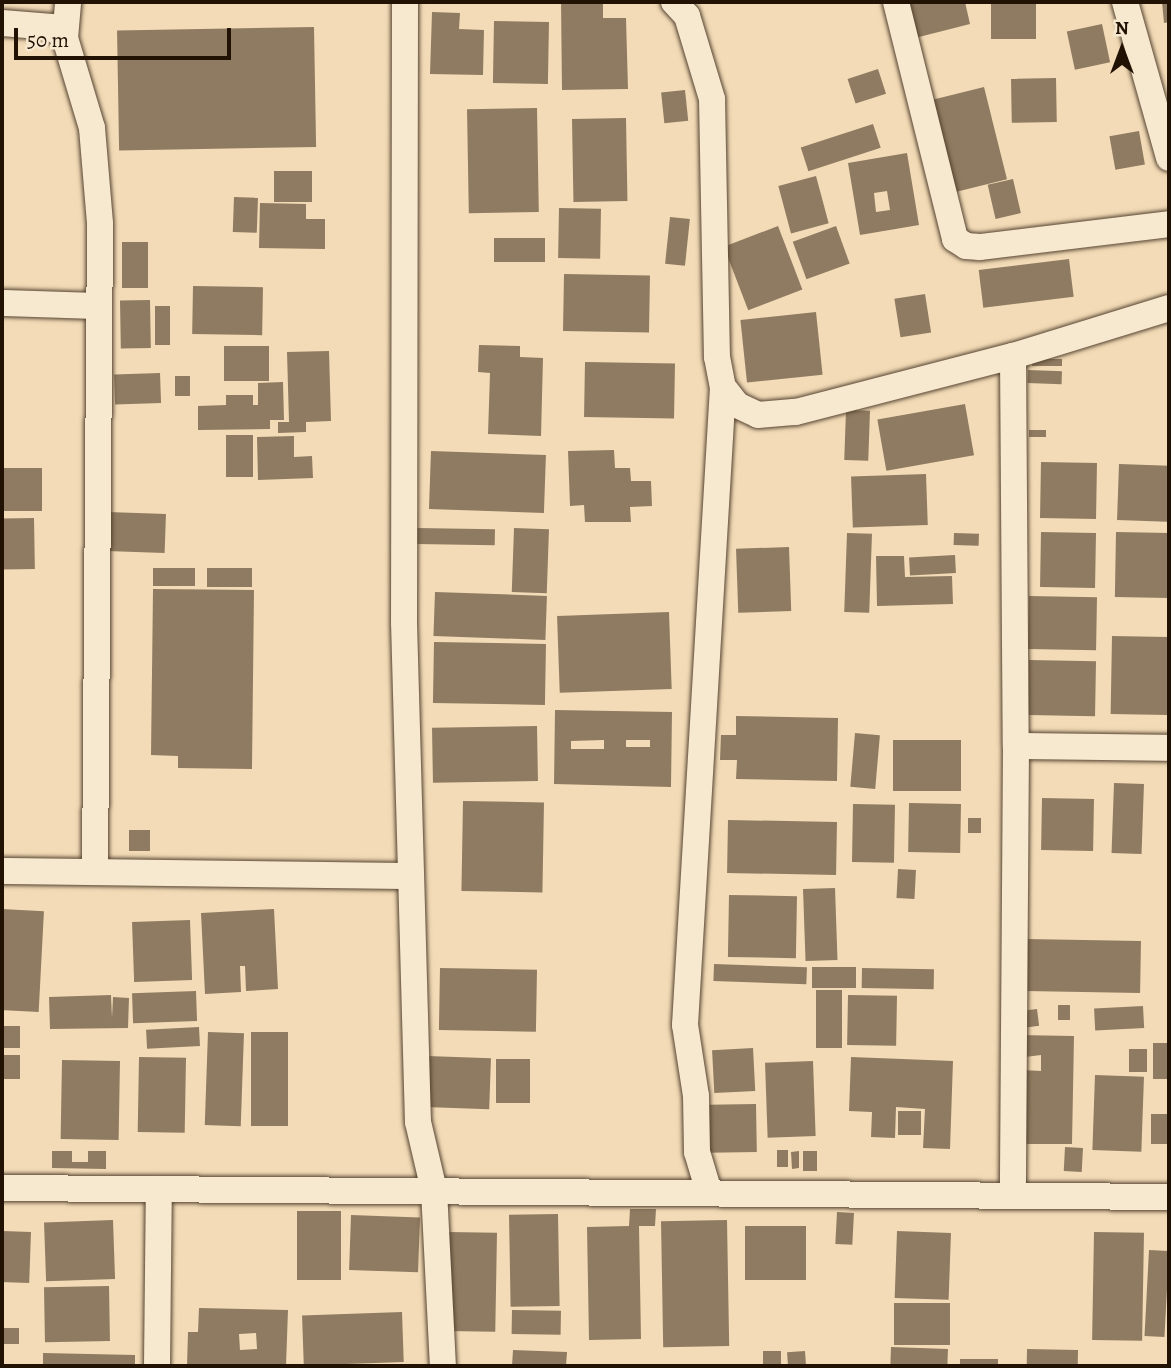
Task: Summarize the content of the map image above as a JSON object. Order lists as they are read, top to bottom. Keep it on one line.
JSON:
{"scale_bar":"50 m","north":"top"}
